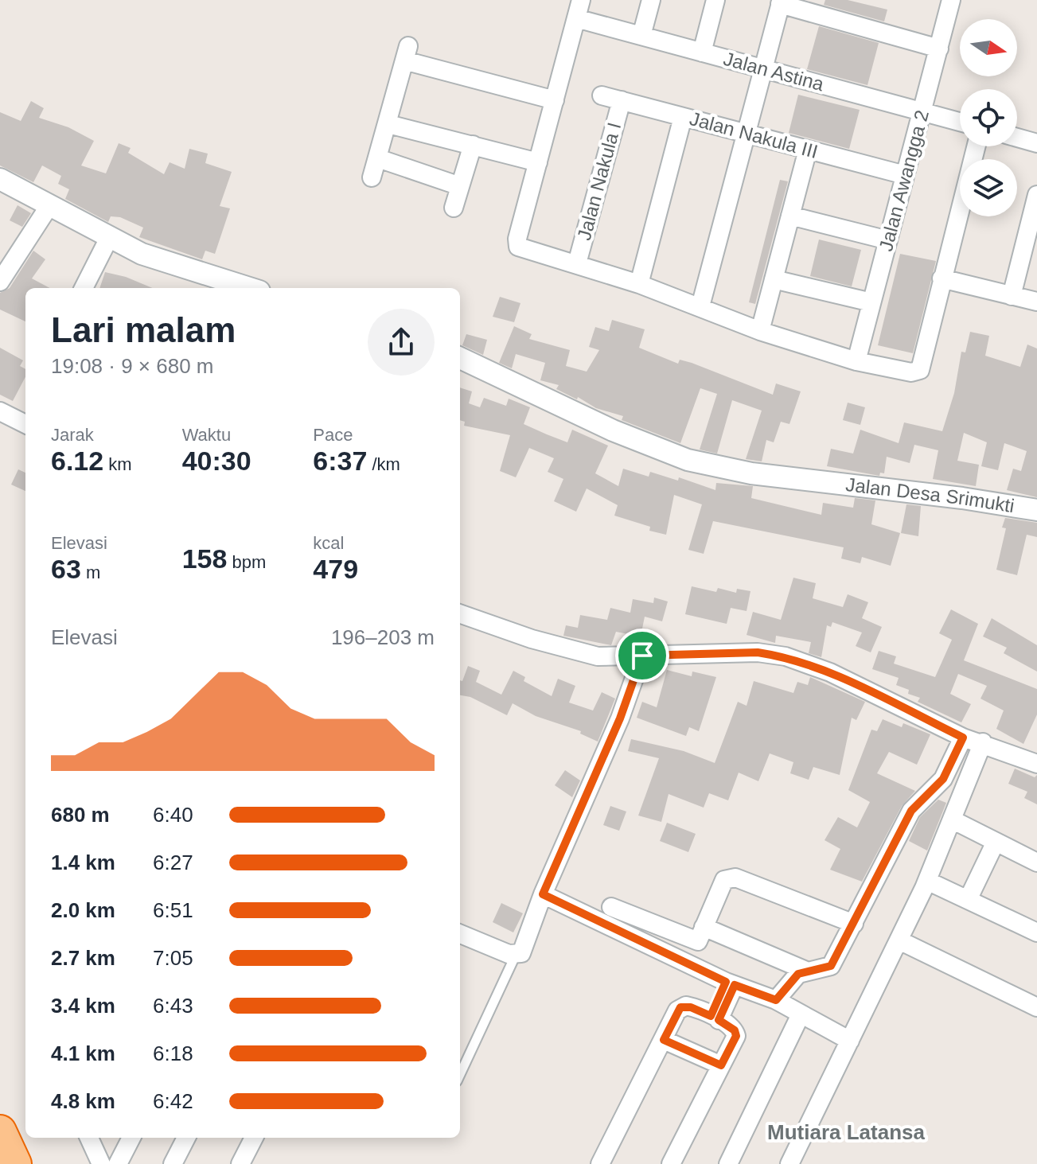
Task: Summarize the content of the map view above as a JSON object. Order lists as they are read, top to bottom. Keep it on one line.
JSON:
{"streets":{"street":["Jalan Astina","Jalan Nakula III","Jalan Awangga 2","Jalan Nakula I","Jalan Desa Srimukti"]},"crossings":[["Jalan Astina","Jalan Awangga 2"],["Jalan Nakula III","Jalan Awangga 2"],["Jalan Nakula III","Jalan Nakula I"]],"districts":["Mutiara Latansa"],"north":"right","page":{"heading":["Lari malam","19:08 · 9 × 680 m"],"stats":[["Jarak","6.12 km"],["Waktu","40:30"],["Pace","6:37 /km"],["Elevasi","63 m"],["158 bpm"],["kcal","479"]],"chart":["Elevasi","196–203 m"],"list":[{"name":"680 m","note":"6:40"},{"name":"1.4 km","note":"6:27"},{"name":"2.0 km","note":"6:51"},{"name":"2.7 km","note":"7:05"},{"name":"3.4 km","note":"6:43"},{"name":"4.1 km","note":"6:18"},{"name":"4.8 km","note":"6:42"}]}}
